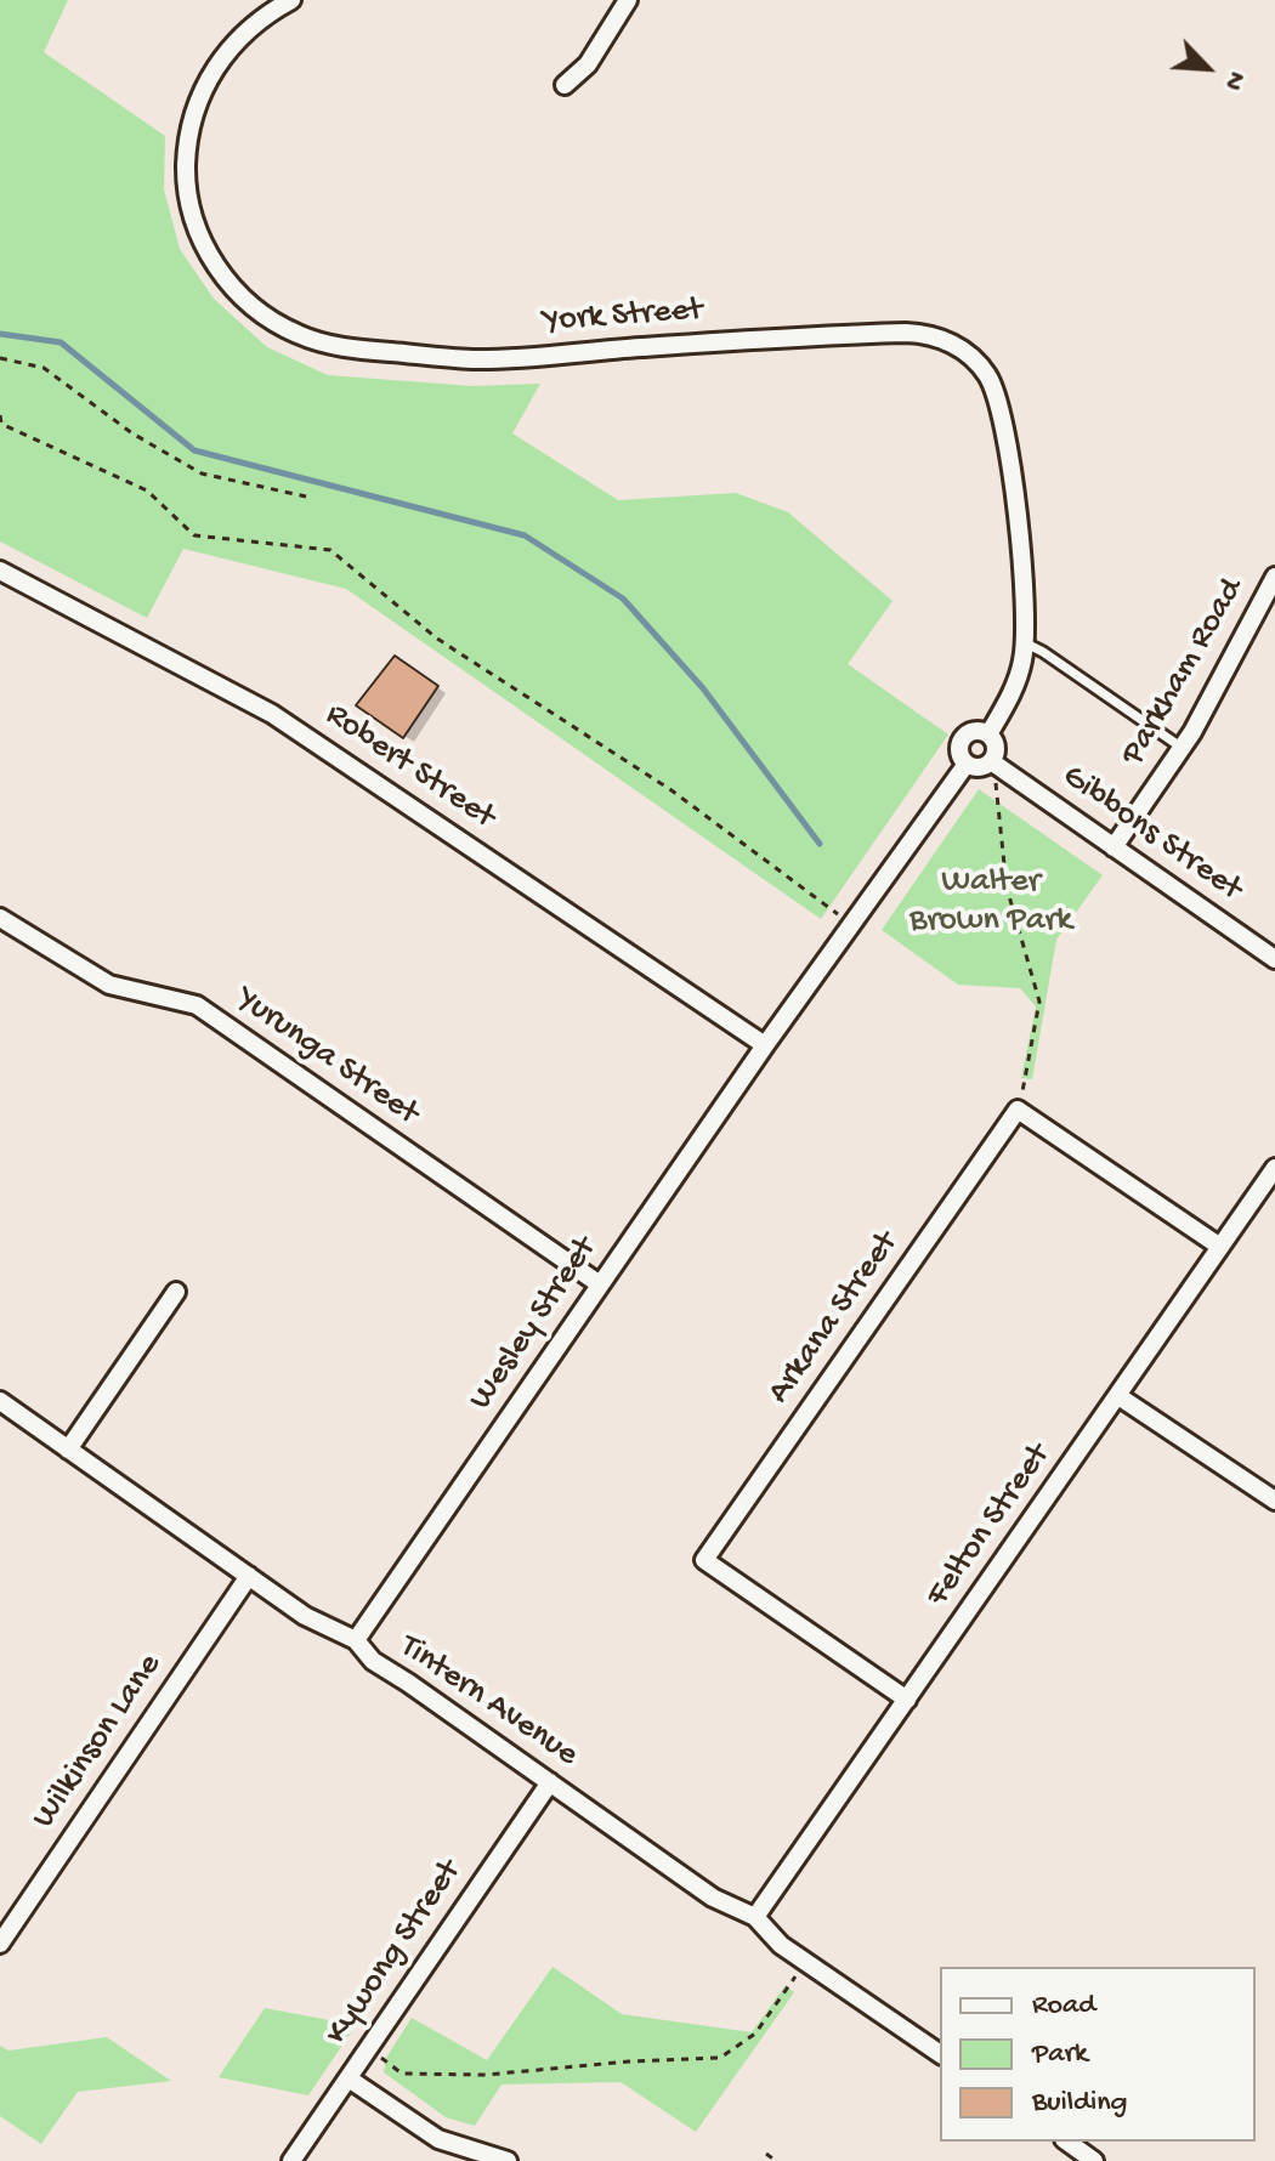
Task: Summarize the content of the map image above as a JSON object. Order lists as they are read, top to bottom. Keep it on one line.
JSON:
{"streets":{"street":["York Street","Parkham Road","Robert Street","Gibbons Street","Yurunga Street","Arkana Street","Wesley Street","Felton Street","Tintern Avenue","Wilkinson Lane","Kywong Street"]},"crossings":[["York Street","Gibbons Street"],["Parkham Road","Gibbons Street"],["Robert Street","Wesley Street"],["Yurunga Street","Wesley Street"],["Arkana Street","Felton Street"],["Wesley Street","Tintern Avenue"],["Felton Street","Tintern Avenue"],["Tintern Avenue","Wilkinson Lane"],["Tintern Avenue","Kywong Street"]],"parks":["Walter Brown Park"],"legend":["Road","Park","Building"],"north":"bottom right"}
